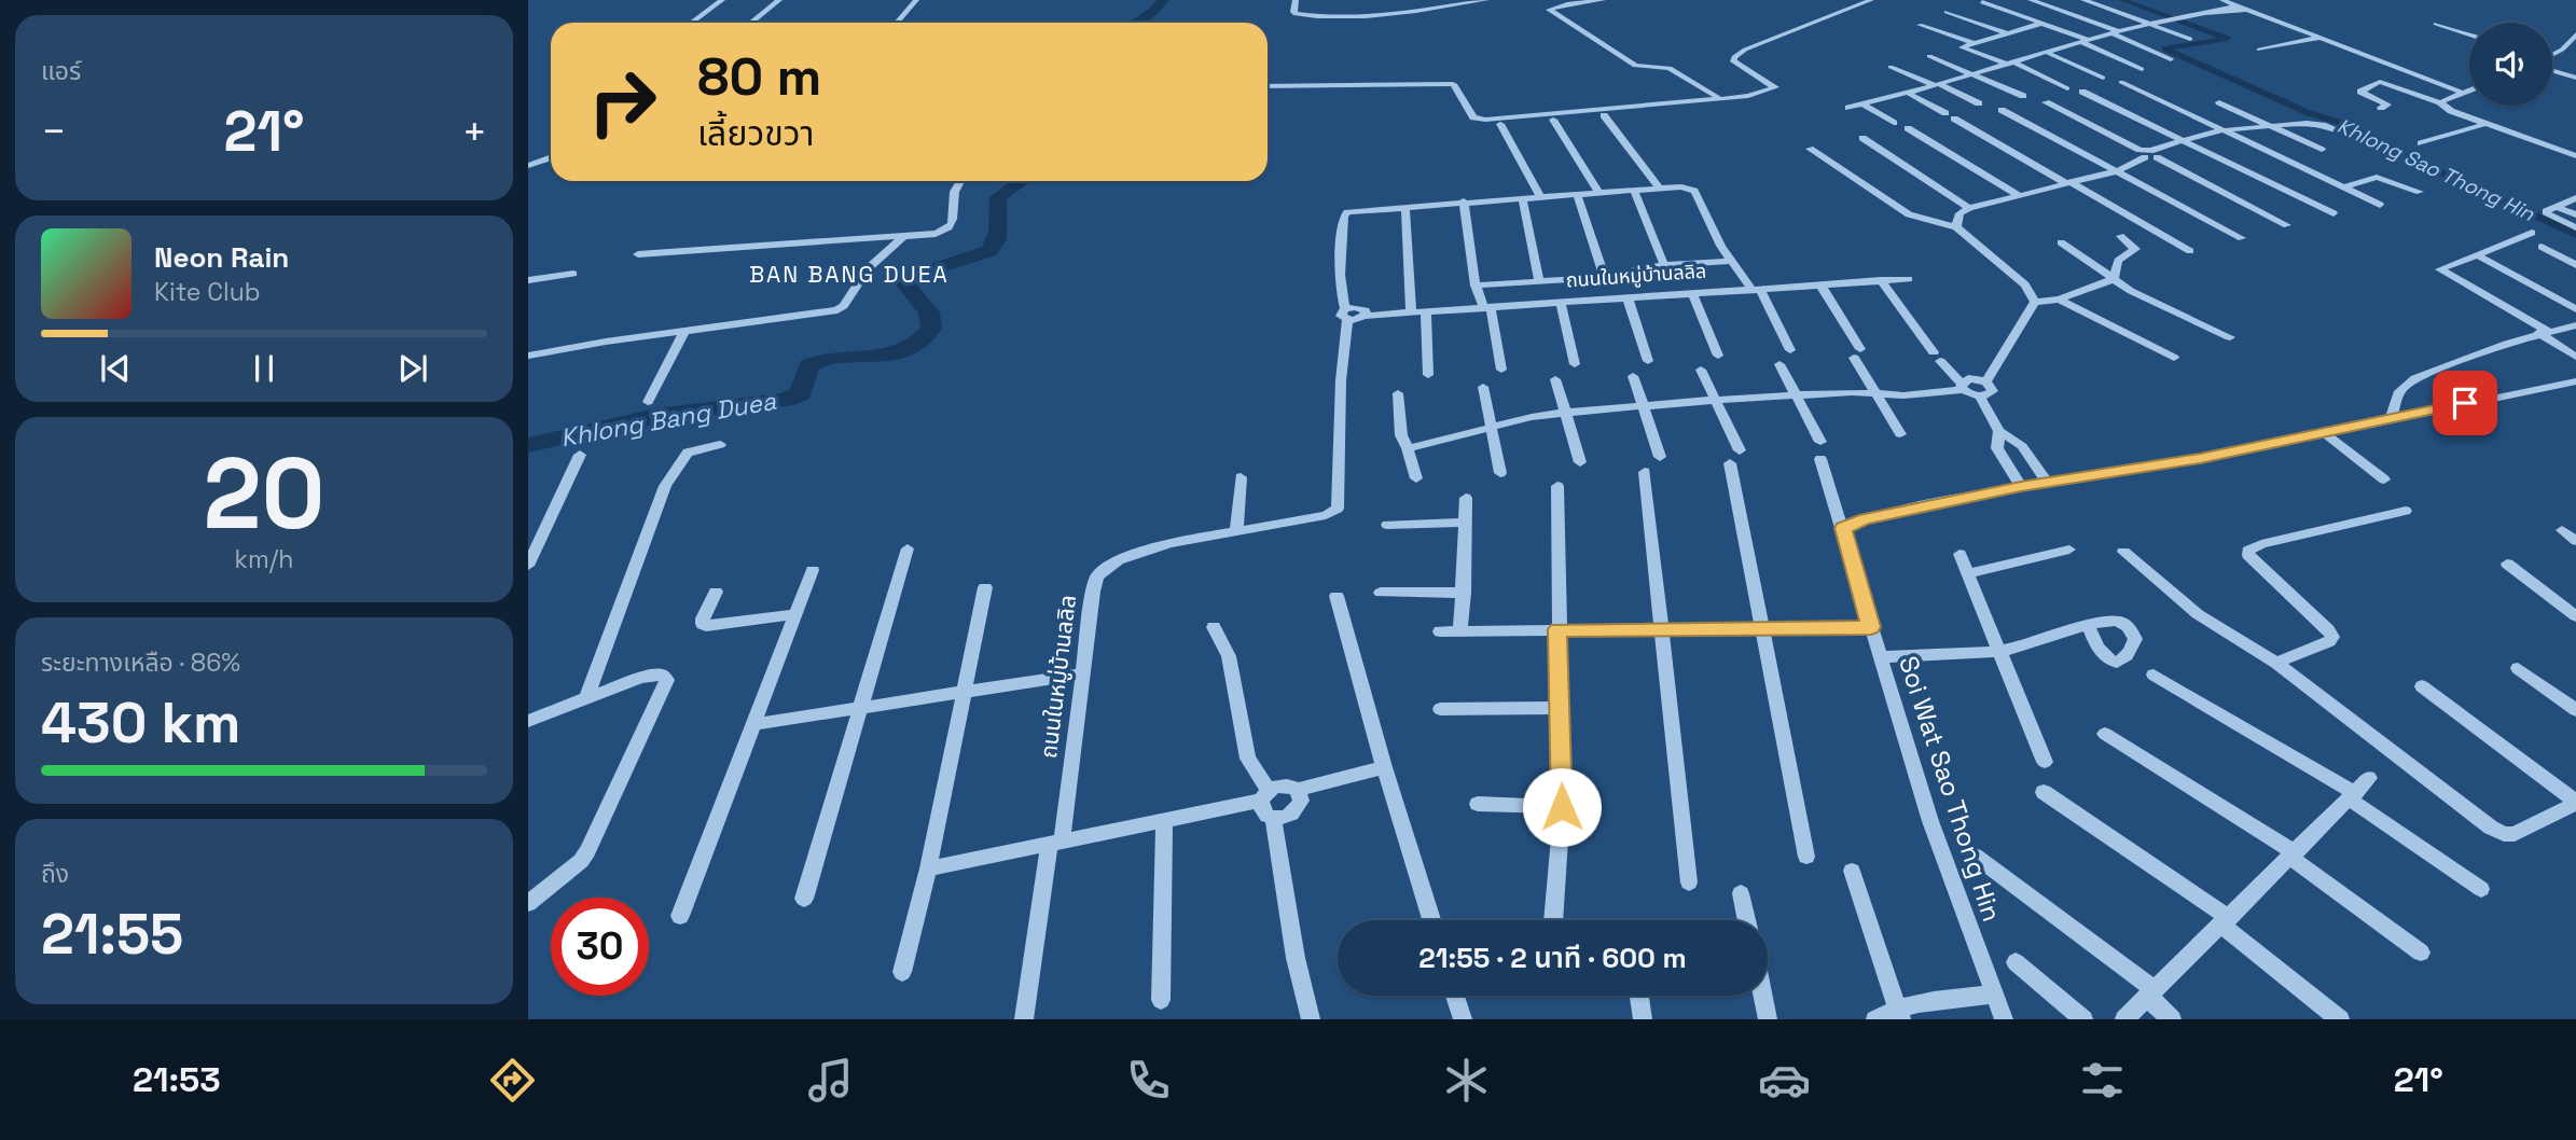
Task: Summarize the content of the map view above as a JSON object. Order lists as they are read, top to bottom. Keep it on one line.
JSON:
{"streets":{"street":["ถนนในหมู่บ้านลลิล","Soi Wat Sao Thong Hin"]},"districts":["BAN BANG DUEA"],"water":["Khlong Sao Thong Hin","Khlong Bang Duea"],"page":{"tile":["แอร์",["20","km/h"],["ระยะทางเหลือ · 86%","430 km"],["ถึง","21:55"]],"turn":["80 m","เลี้ยวขวา"],"heat":["−","21°","+"],"song":["Neon Rain","Kite Club"],"limit":"30","trip":"21:55 · 2 นาที · 600 m","tabs":["21:53","21°"]}}
